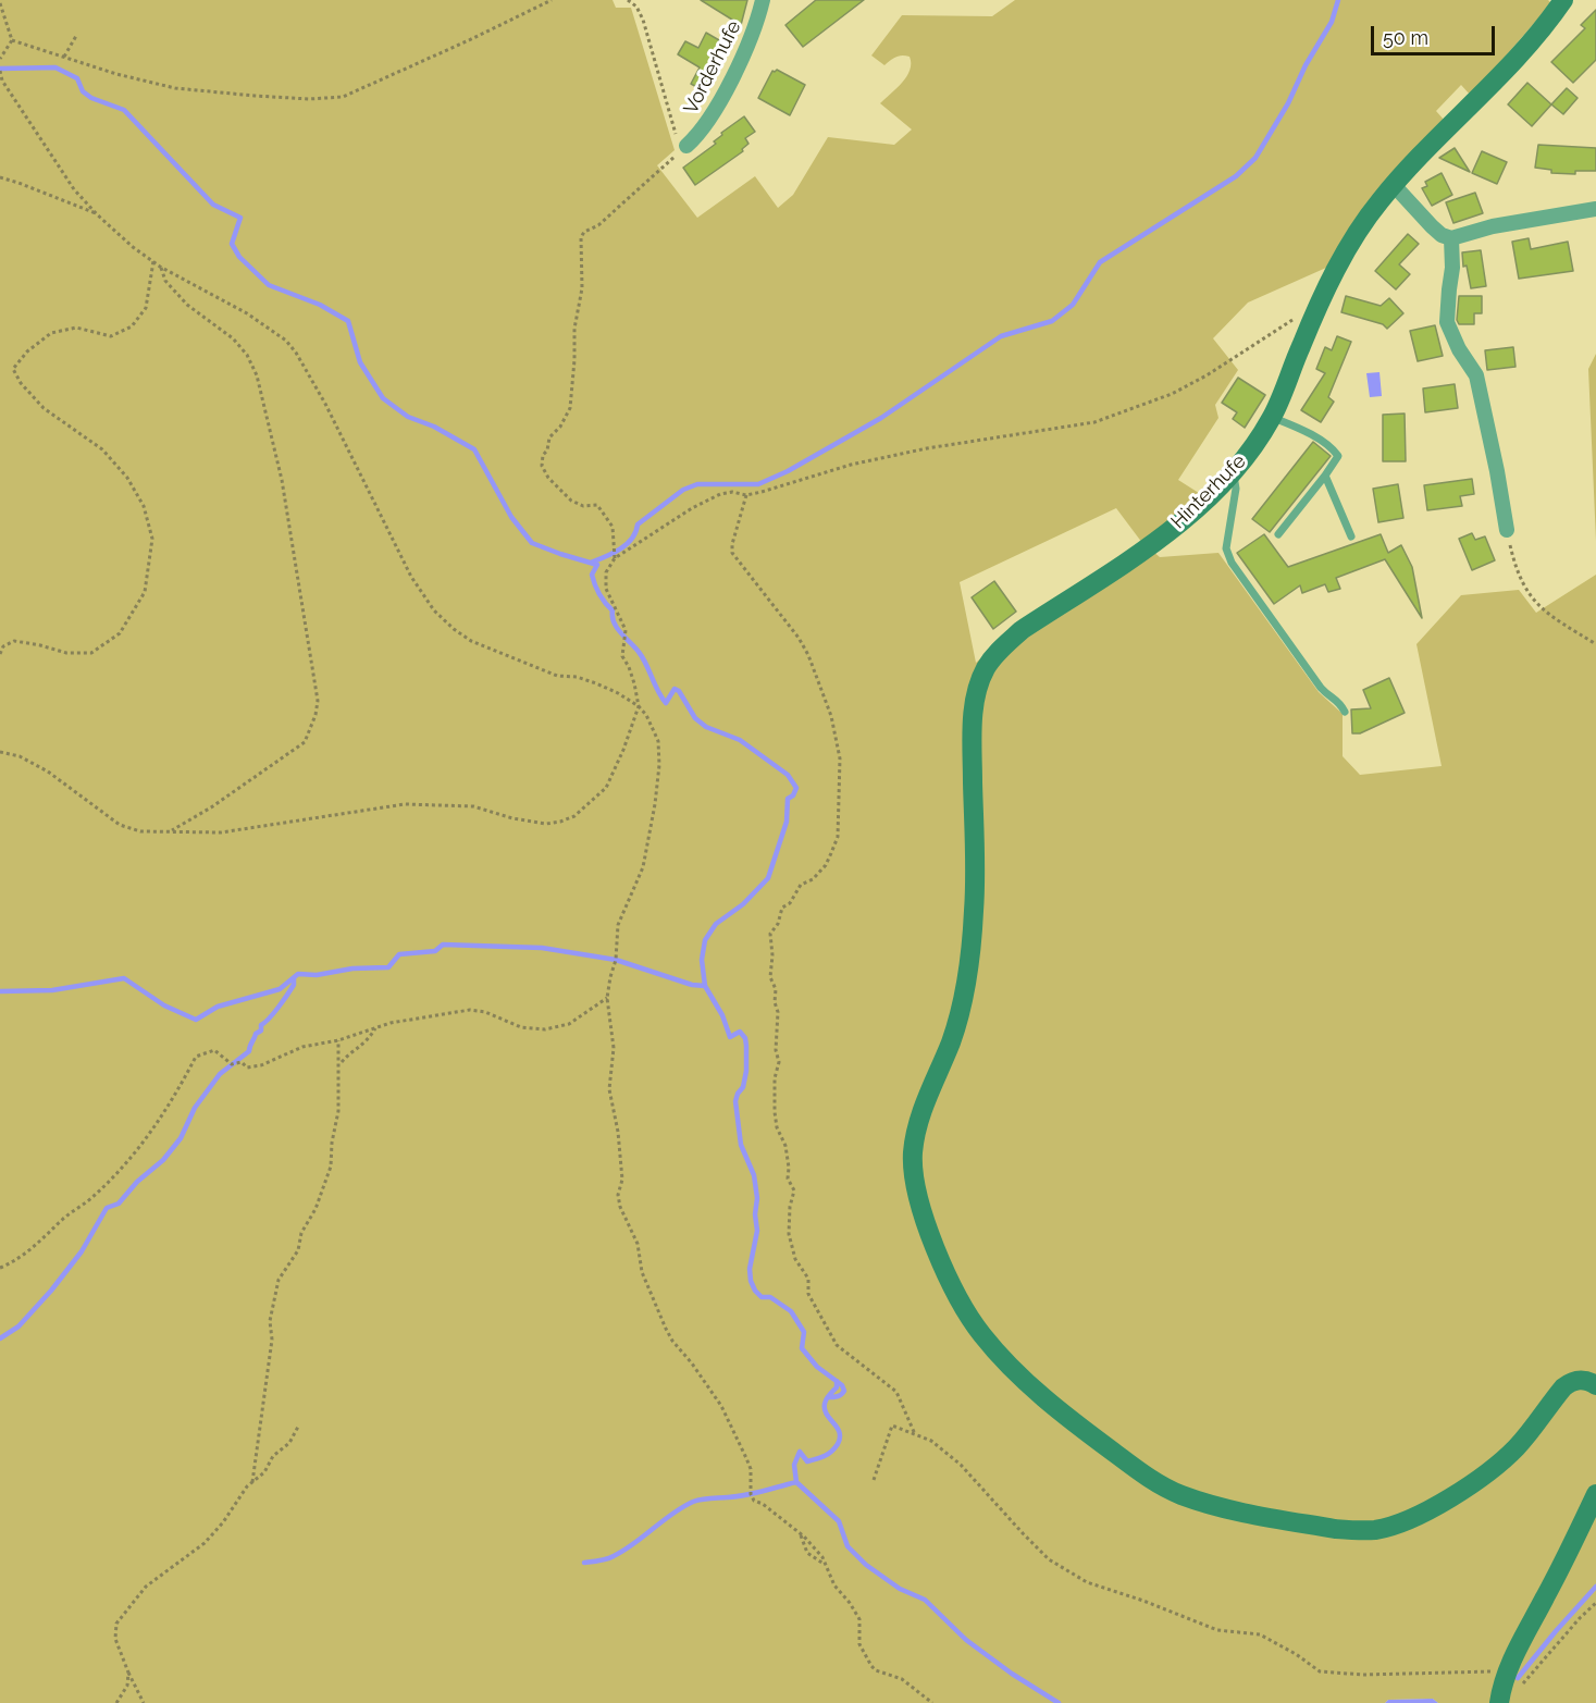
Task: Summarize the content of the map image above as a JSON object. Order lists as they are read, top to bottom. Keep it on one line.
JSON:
{"streets":{"street":["Vorderhufe","Hinterhufe"]},"scale_bar":"50 m"}
